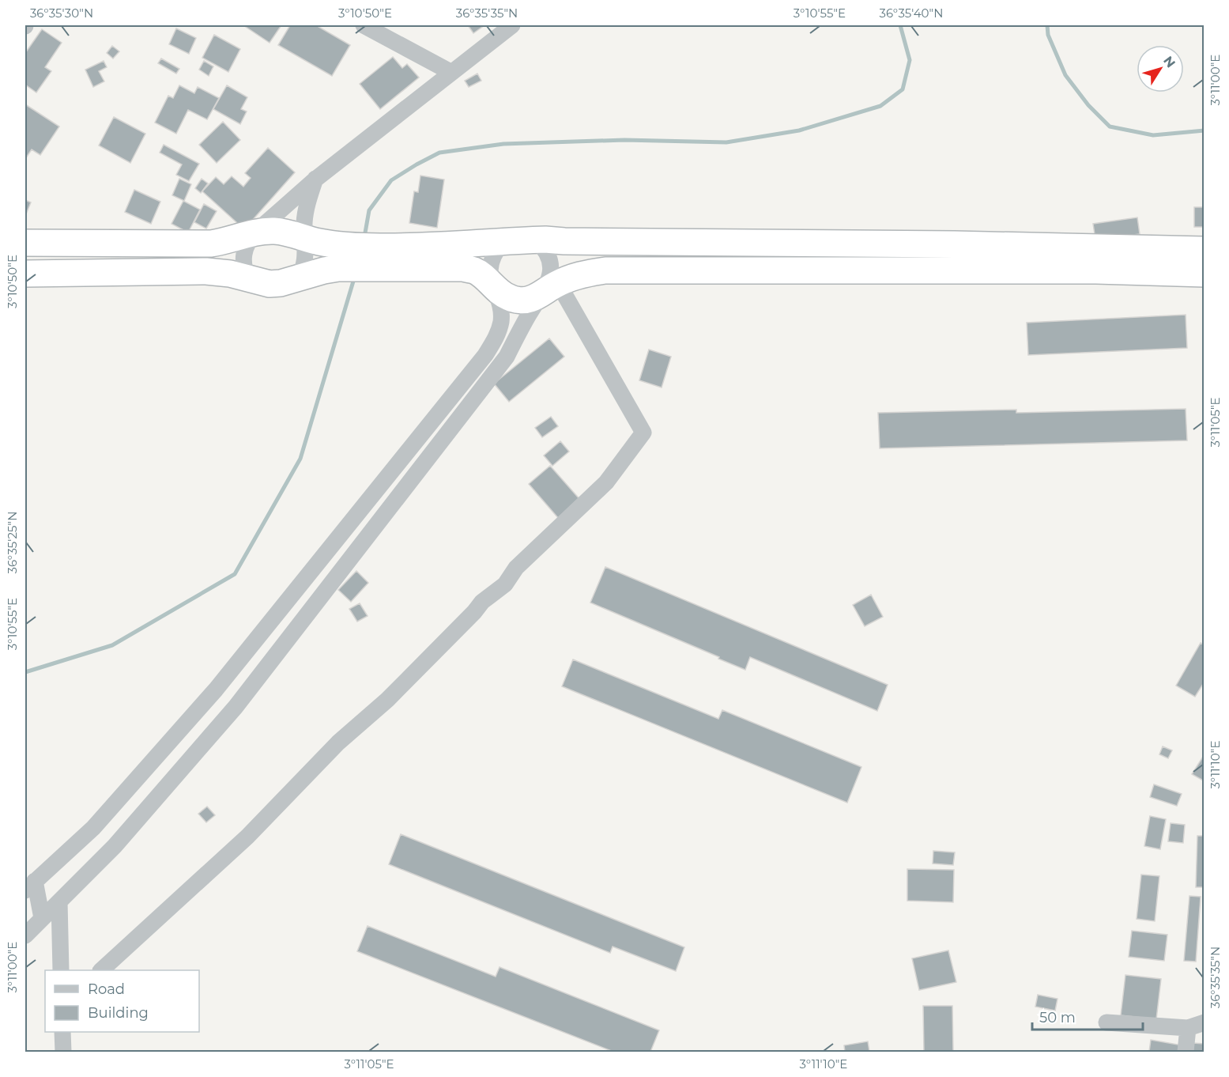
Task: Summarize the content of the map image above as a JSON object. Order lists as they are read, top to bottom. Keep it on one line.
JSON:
{"legend":["Road","Building"],"scale_bar":"50 m","north":"top right","coordinates":["36°35'30\"N","3°10'50\"E","36°35'35\"N","3°10'55\"E","36°35'40\"N","3°11'00\"E","3°11'05\"E","36°35'25\"N","3°11'10\"E"]}
